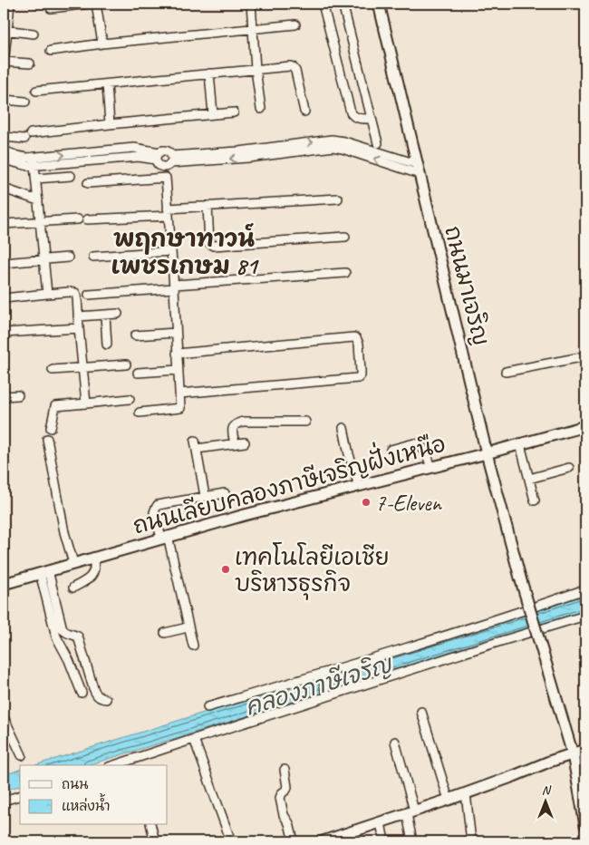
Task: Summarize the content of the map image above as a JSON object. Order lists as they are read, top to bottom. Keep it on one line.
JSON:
{"streets":{"main road":["ถนนมาเจริญ","ถนนเลียบคลองภาษีเจริญฝั่งเหนือ"]},"crossings":[["ถนนมาเจริญ","ถนนเลียบคลองภาษีเจริญฝั่งเหนือ"]],"districts":["พฤกษาทาวน์ เพชรเกษม 81"],"water":["คลองภาษีเจริญ"],"places":["7-Eleven","เทคโนโลยีเอเชีย บริหารธุรกิจ"],"legend":["ถนน","แหล่งน้ำ"],"north":"top"}
